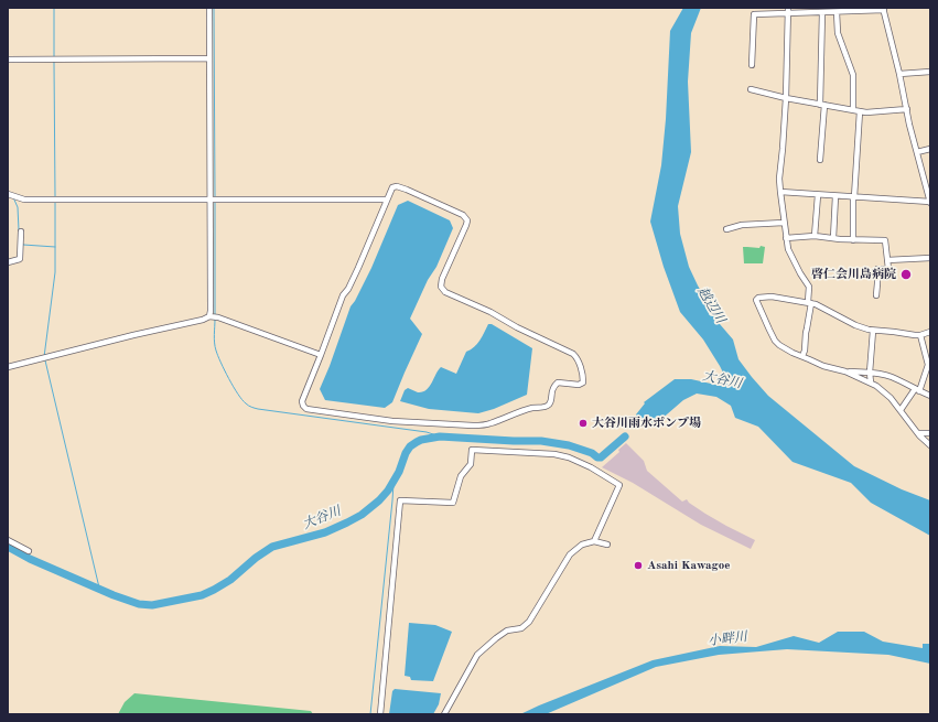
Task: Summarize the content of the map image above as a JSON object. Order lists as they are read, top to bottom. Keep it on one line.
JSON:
{"water":["越辺川","大谷川","小畔川"],"places":["啓仁会川島病院","大谷川雨水ポンプ場","Asahi Kawagoe"]}
